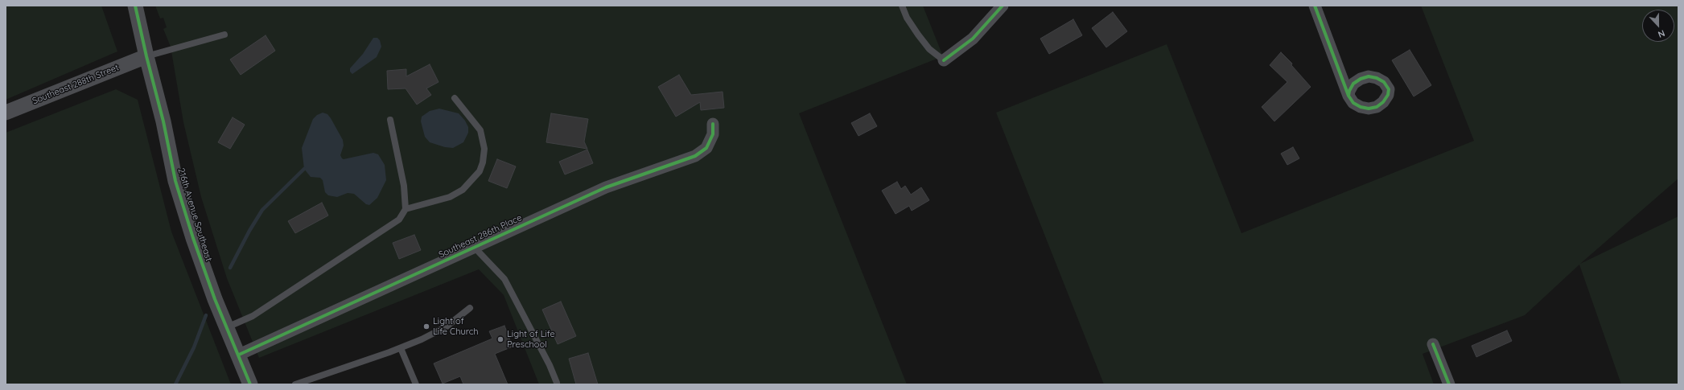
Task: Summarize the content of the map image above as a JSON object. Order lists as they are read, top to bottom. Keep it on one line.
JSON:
{"streets":{"street":["Southeast 288th Street","216th Avenue Southeast","Southeast 286th Place"]},"crossings":[["Southeast 288th Street","216th Avenue Southeast"],["216th Avenue Southeast","Southeast 286th Place"]],"places":["Light of Life Church","Light of Life Preschool"],"north":"bottom"}
